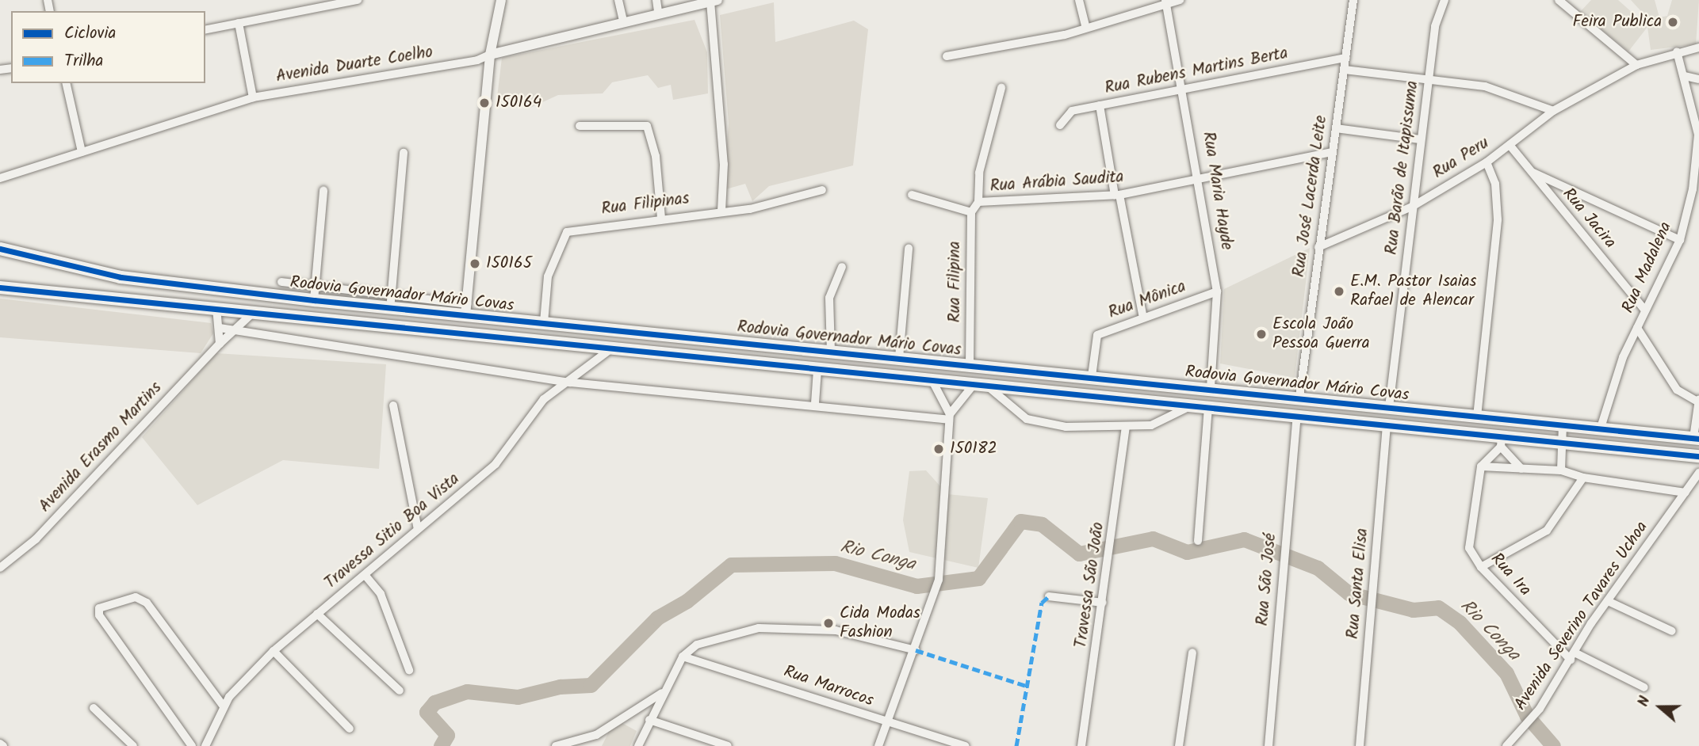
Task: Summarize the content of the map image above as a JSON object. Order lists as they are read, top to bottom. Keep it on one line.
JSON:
{"streets":{"highway":["Rodovia Governador Mário Covas"],"main road":["Avenida Duarte Coelho"],"street":["Rua Rubens Martins Berta","Rua Peru","Rua Barão de Itapissuma","Rua Arábia Saudita","Rua Maria Hayde","Rua José Lacerda Leite","Rua Filipinas","Rua Jacira","Rua Madalena","Rua Filipina","Rua Mônica","Avenida Erasmo Martins","Travessa Sitio Boa Vista","Rua Ira","Rua São José","Rua Santa Elisa","Travessa São João","Avenida Severino Tavares Uchoa","Rua Marrocos"]},"crossings":[["Rua Rubens Martins Berta","Rua Maria Hayde"],["Rua Rubens Martins Berta","Rua José Lacerda Leite"],["Rua Peru","Rua Barão de Itapissuma"],["Rua Peru","Rua José Lacerda Leite"],["Rua Peru","Rua Jacira"],["Rua Peru","Rua Madalena"],["Rua Barão de Itapissuma","Rodovia Governador Mário Covas"],["Rua Arábia Saudita","Rua Maria Hayde"],["Rua Arábia Saudita","Rua José Lacerda Leite"],["Rua Maria Hayde","Rodovia Governador Mário Covas"],["Rua Maria Hayde","Rua Mônica"],["Rua José Lacerda Leite","Rodovia Governador Mário Covas"],["Rua Filipinas","Rodovia Governador Mário Covas"],["Rua Jacira","Rua Madalena"],["Rua Madalena","Rodovia Governador Mário Covas"],["Rua Filipina","Rodovia Governador Mário Covas"],["Rodovia Governador Mário Covas","Rua Mônica"],["Rodovia Governador Mário Covas","Avenida Erasmo Martins"],["Rodovia Governador Mário Covas","Travessa Sitio Boa Vista"],["Rodovia Governador Mário Covas","Rua São José"],["Rodovia Governador Mário Covas","Rua Santa Elisa"],["Rua Ira","Avenida Severino Tavares Uchoa"]],"water":["Rio Conga"],"places":["Feira Publica","150164","150165","E.M. Pastor Isaias Rafael de Alencar","Escola João Pessoa Guerra","150182","Cida Modas Fashion"],"legend":["Ciclovia","Trilha"],"north":"left"}
